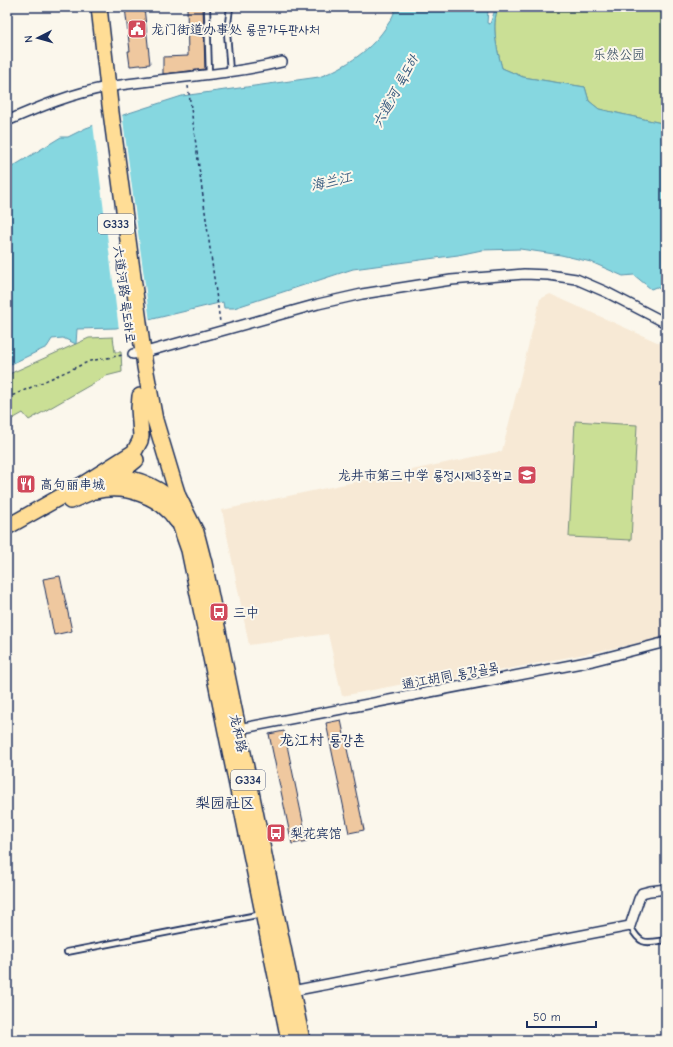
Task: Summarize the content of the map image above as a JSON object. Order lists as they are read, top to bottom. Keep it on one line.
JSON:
{"streets":{"highway":["G333","六道河路 륙도하로","龙和路","G334"],"street":["通江胡同 통강골목"]},"crossings":[["六道河路 륙도하로","龙和路"],["六道河路 륙도하로","G334"],["通江胡同 통강골목","龙和路"],["龙和路","G334"]],"districts":["龙江村 룡강촌","梨园社区"],"water":["六道河 륙도하","海兰江"],"parks":["乐然公园"],"places":{"public building":["龙门街道办事处 룡문가두판사처"],"school or university":["龙井市第三中学 룡정시제3중학교"],"restaurant":["高句丽串城"],"bus stop":["三中","梨花宾馆"]},"scale_bar":"50 m","north":"left"}
